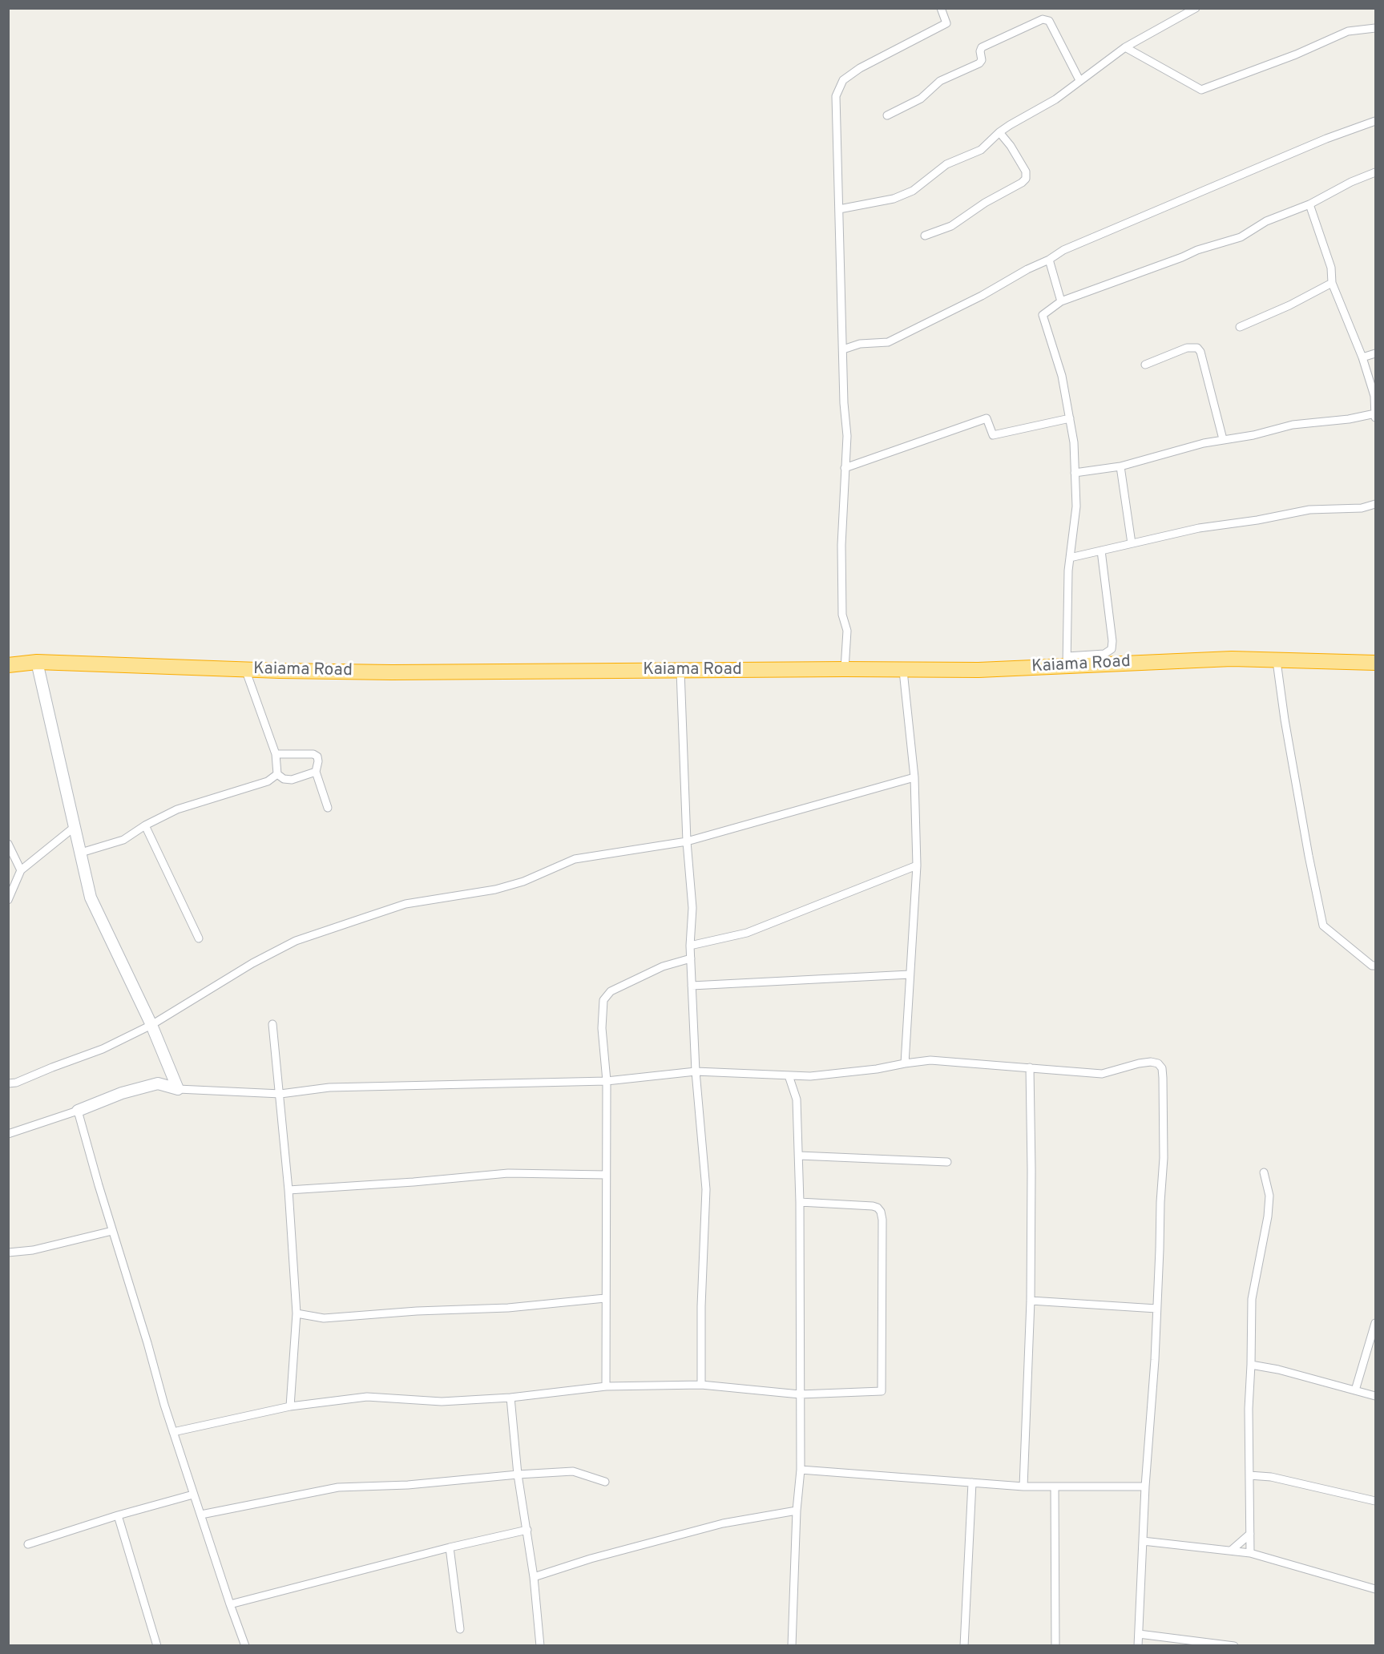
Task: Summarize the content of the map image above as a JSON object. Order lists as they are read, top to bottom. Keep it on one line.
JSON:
{"streets":{"highway":["Kaiama Road"]}}
